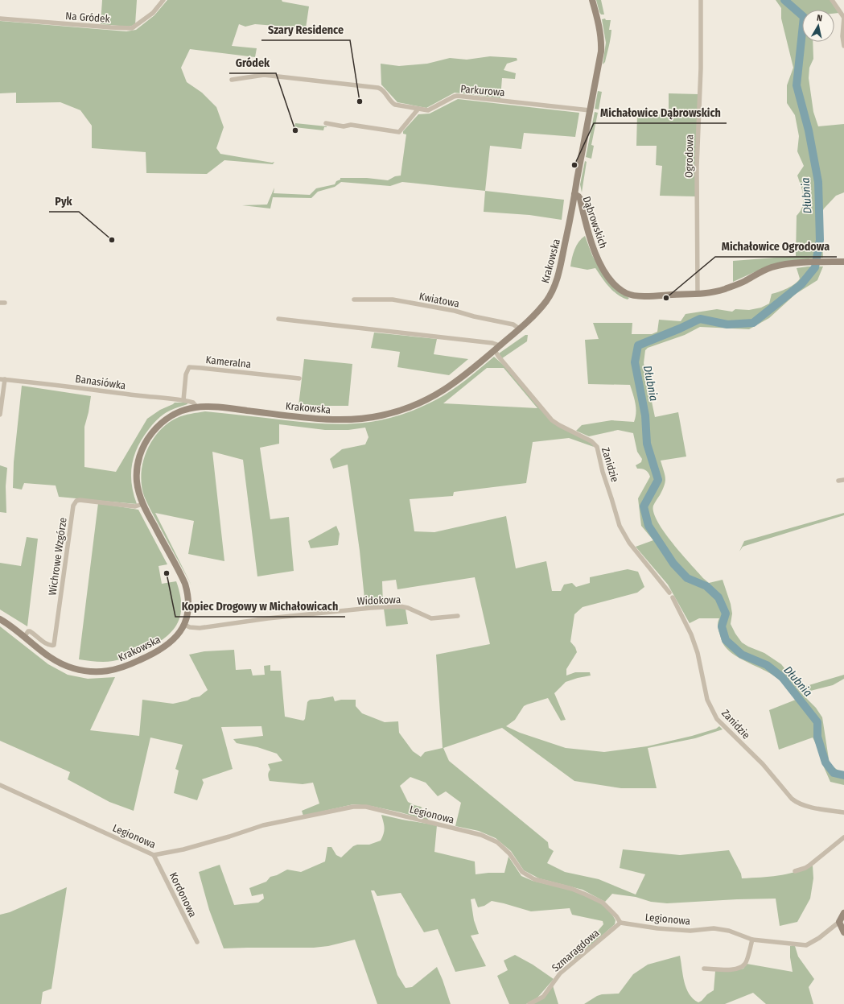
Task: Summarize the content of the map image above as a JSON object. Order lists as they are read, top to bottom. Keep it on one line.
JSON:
{"streets":{"main road":["Dąbrowskich","Krakowska"],"street":["Na Gródek","Parkurowa","Ogrodowa","Kwiatowa","Kameralna","Banasiówka","Zanidzie","Wichrowe Wzgórze","Widokowa","Legionowa","Kordonowa","Szmaragdowa"]},"crossings":[["Parkurowa","Krakowska"],["Ogrodowa","Dąbrowskich"],["Dąbrowskich","Krakowska"],["Krakowska","Kwiatowa"],["Krakowska","Banasiówka"],["Krakowska","Zanidzie"],["Krakowska","Wichrowe Wzgórze"],["Krakowska","Widokowa"],["Kameralna","Banasiówka"],["Legionowa","Kordonowa"],["Legionowa","Szmaragdowa"]],"water":["Dłubnia"],"places":["Szary Residence","Gródek","Michałowice Dąbrowskich","Pyk","Michałowice Ogrodowa","Kopiec Drogowy w Michałowicach"],"north":"top"}
